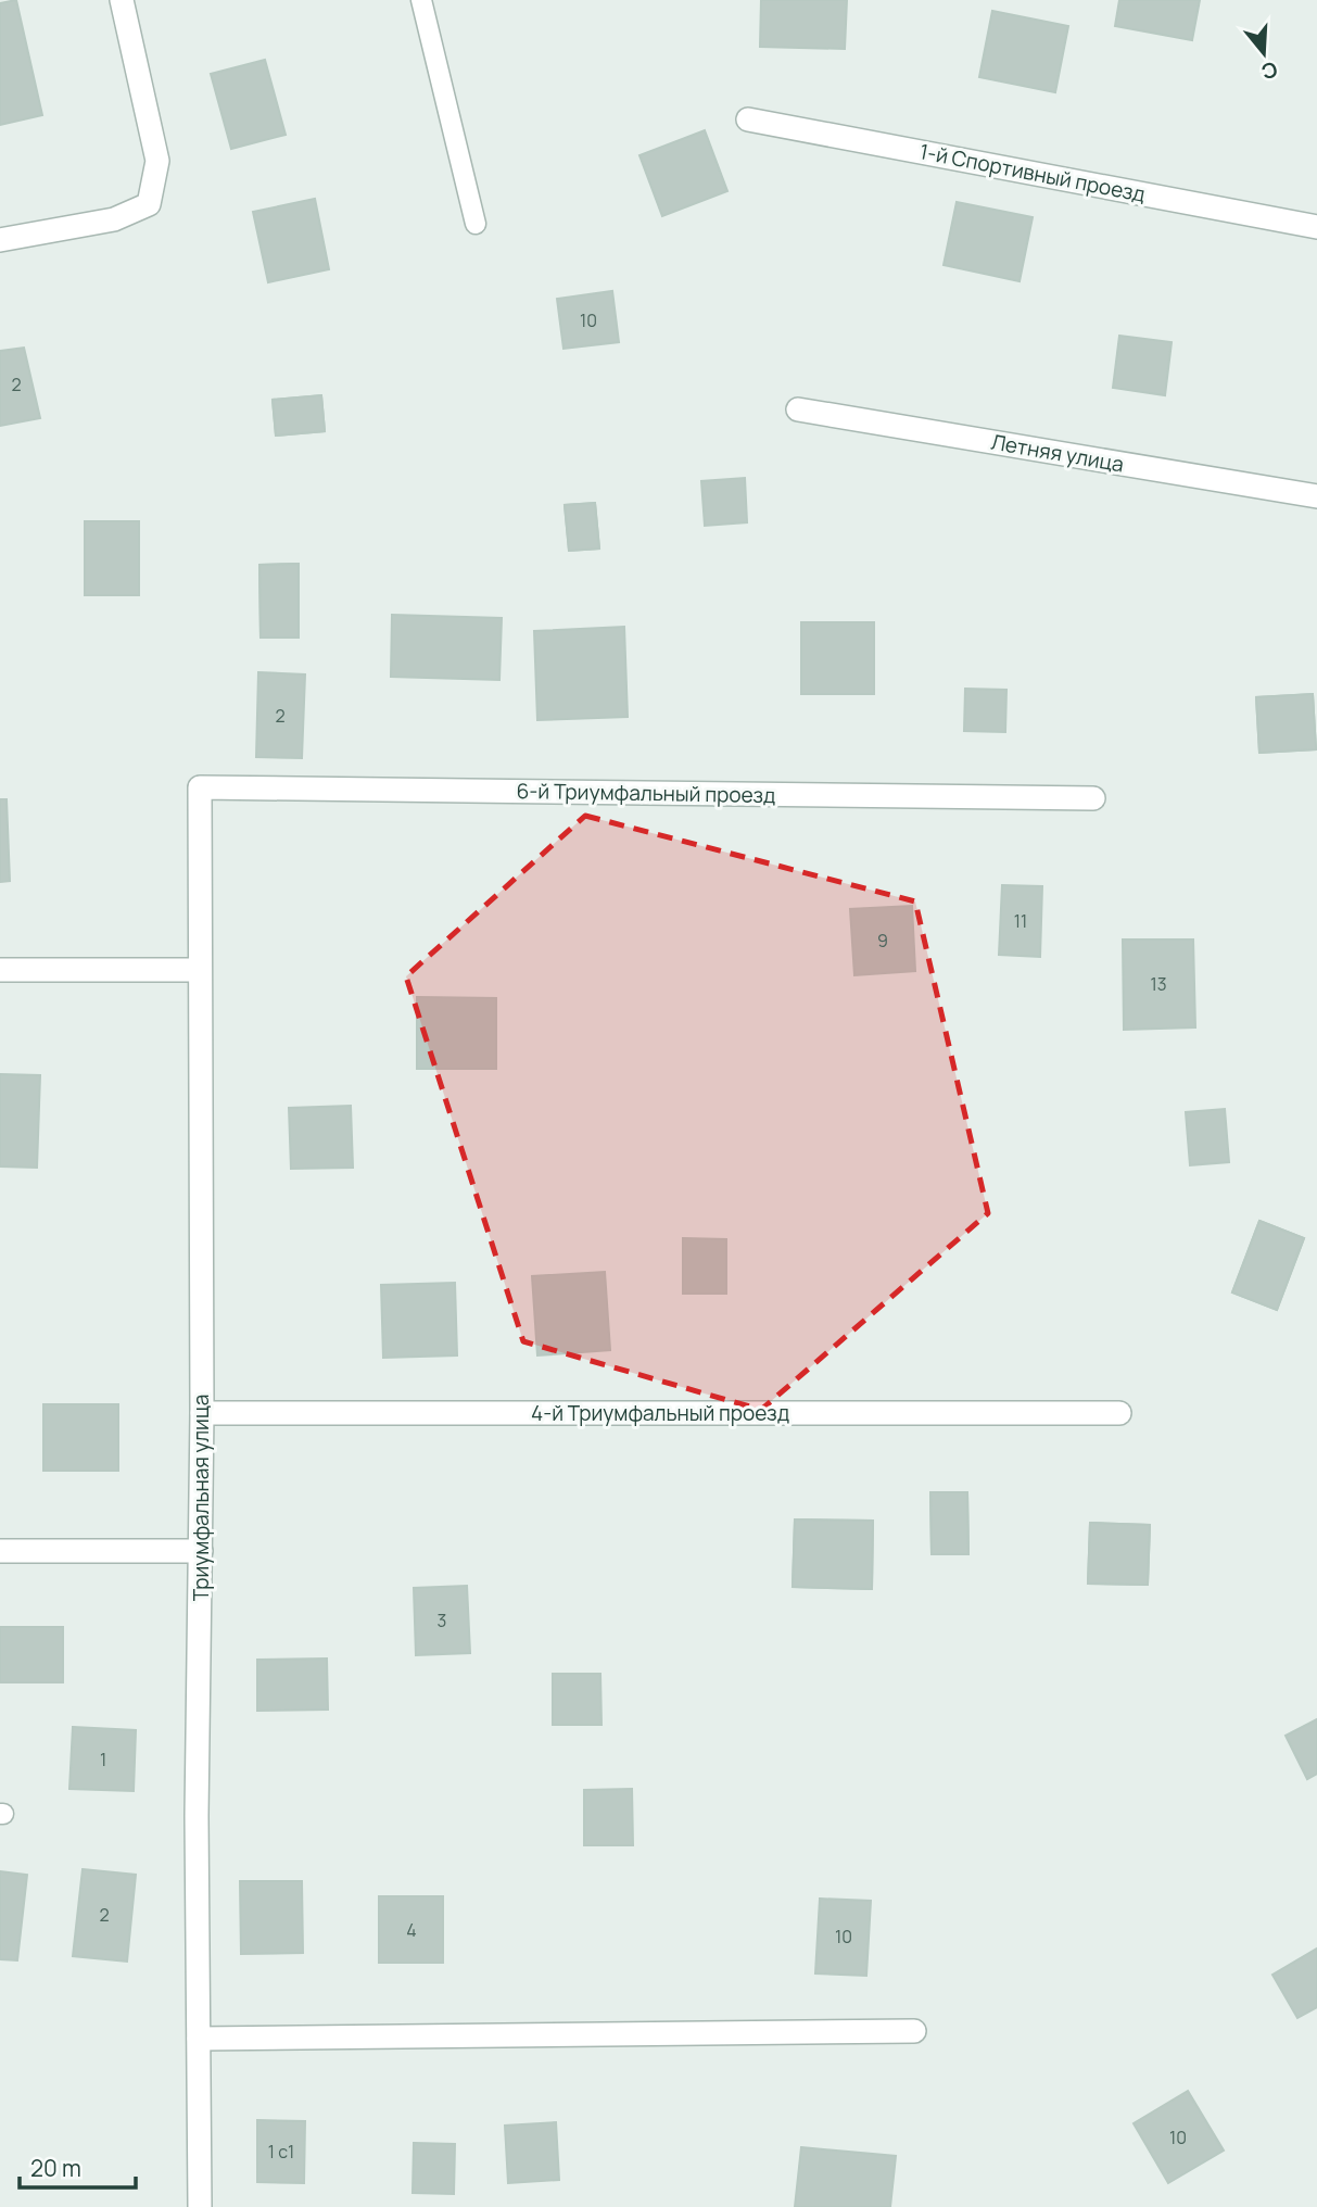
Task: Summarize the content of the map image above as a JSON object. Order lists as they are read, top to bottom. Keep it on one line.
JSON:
{"streets":{"street":["1-й Спортивный проезд","Летняя улица","6-й Триумфальный проезд","4-й Триумфальный проезд","Триумфальная улица"]},"crossings":[["6-й Триумфальный проезд","Триумфальная улица"],["4-й Триумфальный проезд","Триумфальная улица"]],"house_numbers":["10","2","2","11","9","13","3","1","2","4","10","10","1 с1"],"scale_bar":"20 m","north":"bottom"}
